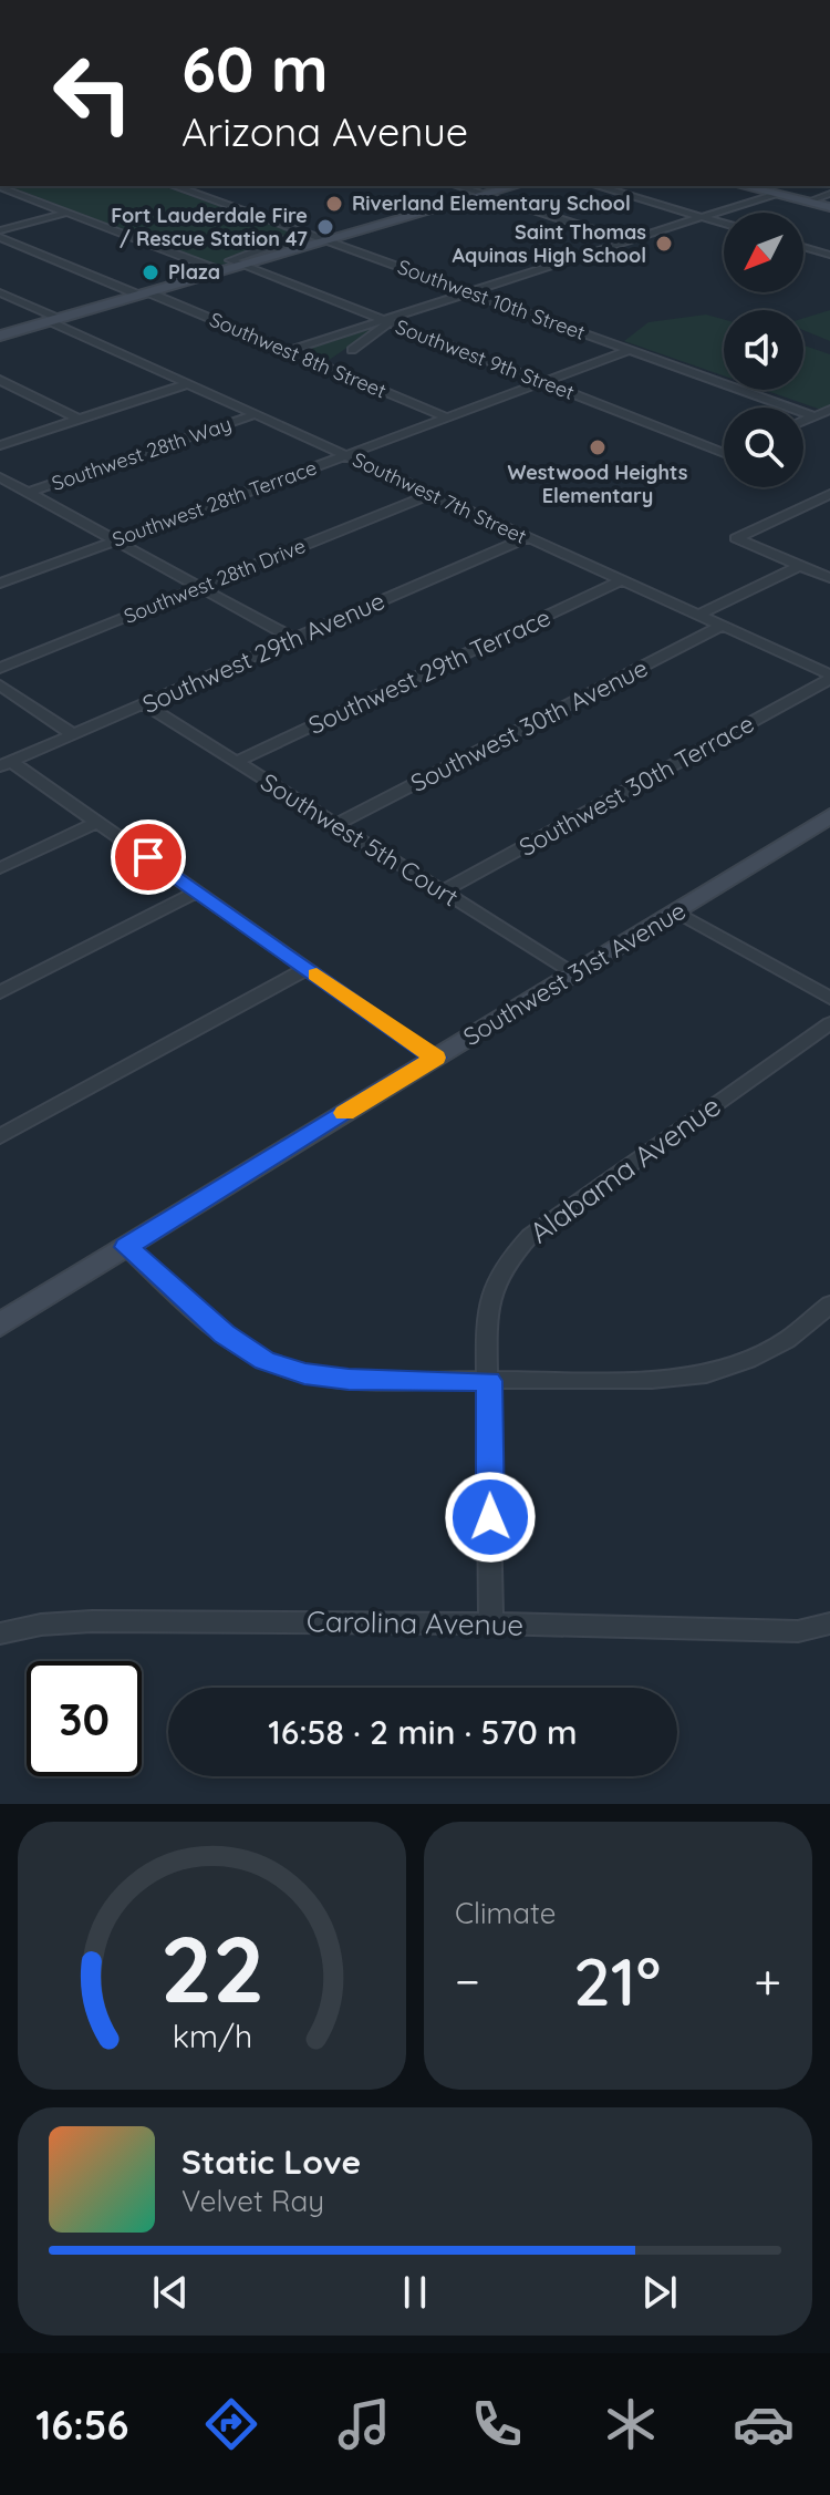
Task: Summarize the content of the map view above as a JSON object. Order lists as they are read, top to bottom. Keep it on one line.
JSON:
{"streets":{"main road":["Southwest 31st Avenue"],"street":["Southwest 10th Street","Southwest 8th Street","Southwest 9th Street","Southwest 28th Way","Southwest 7th Street","Southwest 28th Terrace","Southwest 28th Drive","Southwest 29th Avenue","Southwest 29th Terrace","Southwest 30th Avenue","Southwest 30th Terrace","Southwest 5th Court","Alabama Avenue","Carolina Avenue"]},"crossings":[["Southwest 10th Street","Southwest 28th Terrace"],["Southwest 8th Street","Southwest 28th Terrace"],["Southwest 9th Street","Southwest 28th Terrace"],["Southwest 28th Way","Southwest 7th Street"],["Southwest 7th Street","Southwest 28th Terrace"],["Southwest 7th Street","Southwest 28th Drive"],["Southwest 7th Street","Southwest 29th Avenue"],["Southwest 7th Street","Southwest 29th Terrace"],["Southwest 7th Street","Southwest 30th Avenue"],["Southwest 7th Street","Southwest 30th Terrace"],["Southwest 29th Avenue","Southwest 5th Court"],["Southwest 29th Terrace","Southwest 5th Court"],["Southwest 30th Avenue","Southwest 5th Court"],["Southwest 30th Terrace","Southwest 5th Court"],["Southwest 5th Court","Southwest 31st Avenue"],["Alabama Avenue","Carolina Avenue"]],"places":["Riverland Elementary School","Fort Lauderdale Fire / Rescue Station 47","Saint Thomas Aquinas High School","Plaza","Westwood Heights Elementary"],"north":"bottom left","page":{"turn":["60 m","Arizona Avenue"],"limit":"30","trip":"16:58 · 2 min · 570 m","tile":"Climate","heat":["−","21°","+"],"song":["Static Love","Velvet Ray"],"tabs":"16:56","gauge":["22","km/h"]}}
